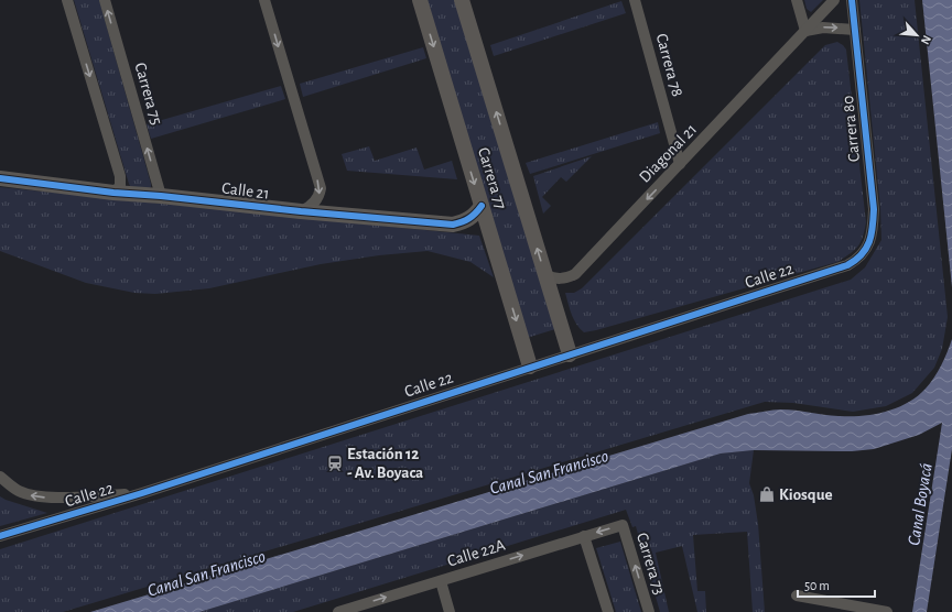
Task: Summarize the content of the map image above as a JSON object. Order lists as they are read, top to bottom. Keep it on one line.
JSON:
{"streets":{"street":["Carrera 78","Carrera 75","Carrera 80","Diagonal 21","Carrera 77","Calle 21","Calle 22","Calle 22A","Carrera 73"]},"crossings":[["Carrera 78","Diagonal 21"],["Carrera 75","Calle 21"],["Carrera 80","Calle 22"],["Diagonal 21","Carrera 77"],["Carrera 77","Calle 21"],["Carrera 77","Calle 22"],["Calle 22A","Carrera 73"]],"one_way":["Diagonal 21"],"water":["Canal San Francisco","Canal Boyacá"],"places":{"station":["Estación 12 - Av. Boyaca"],"shop":["Kiosque"]},"scale_bar":"50 m","north":"bottom right"}
